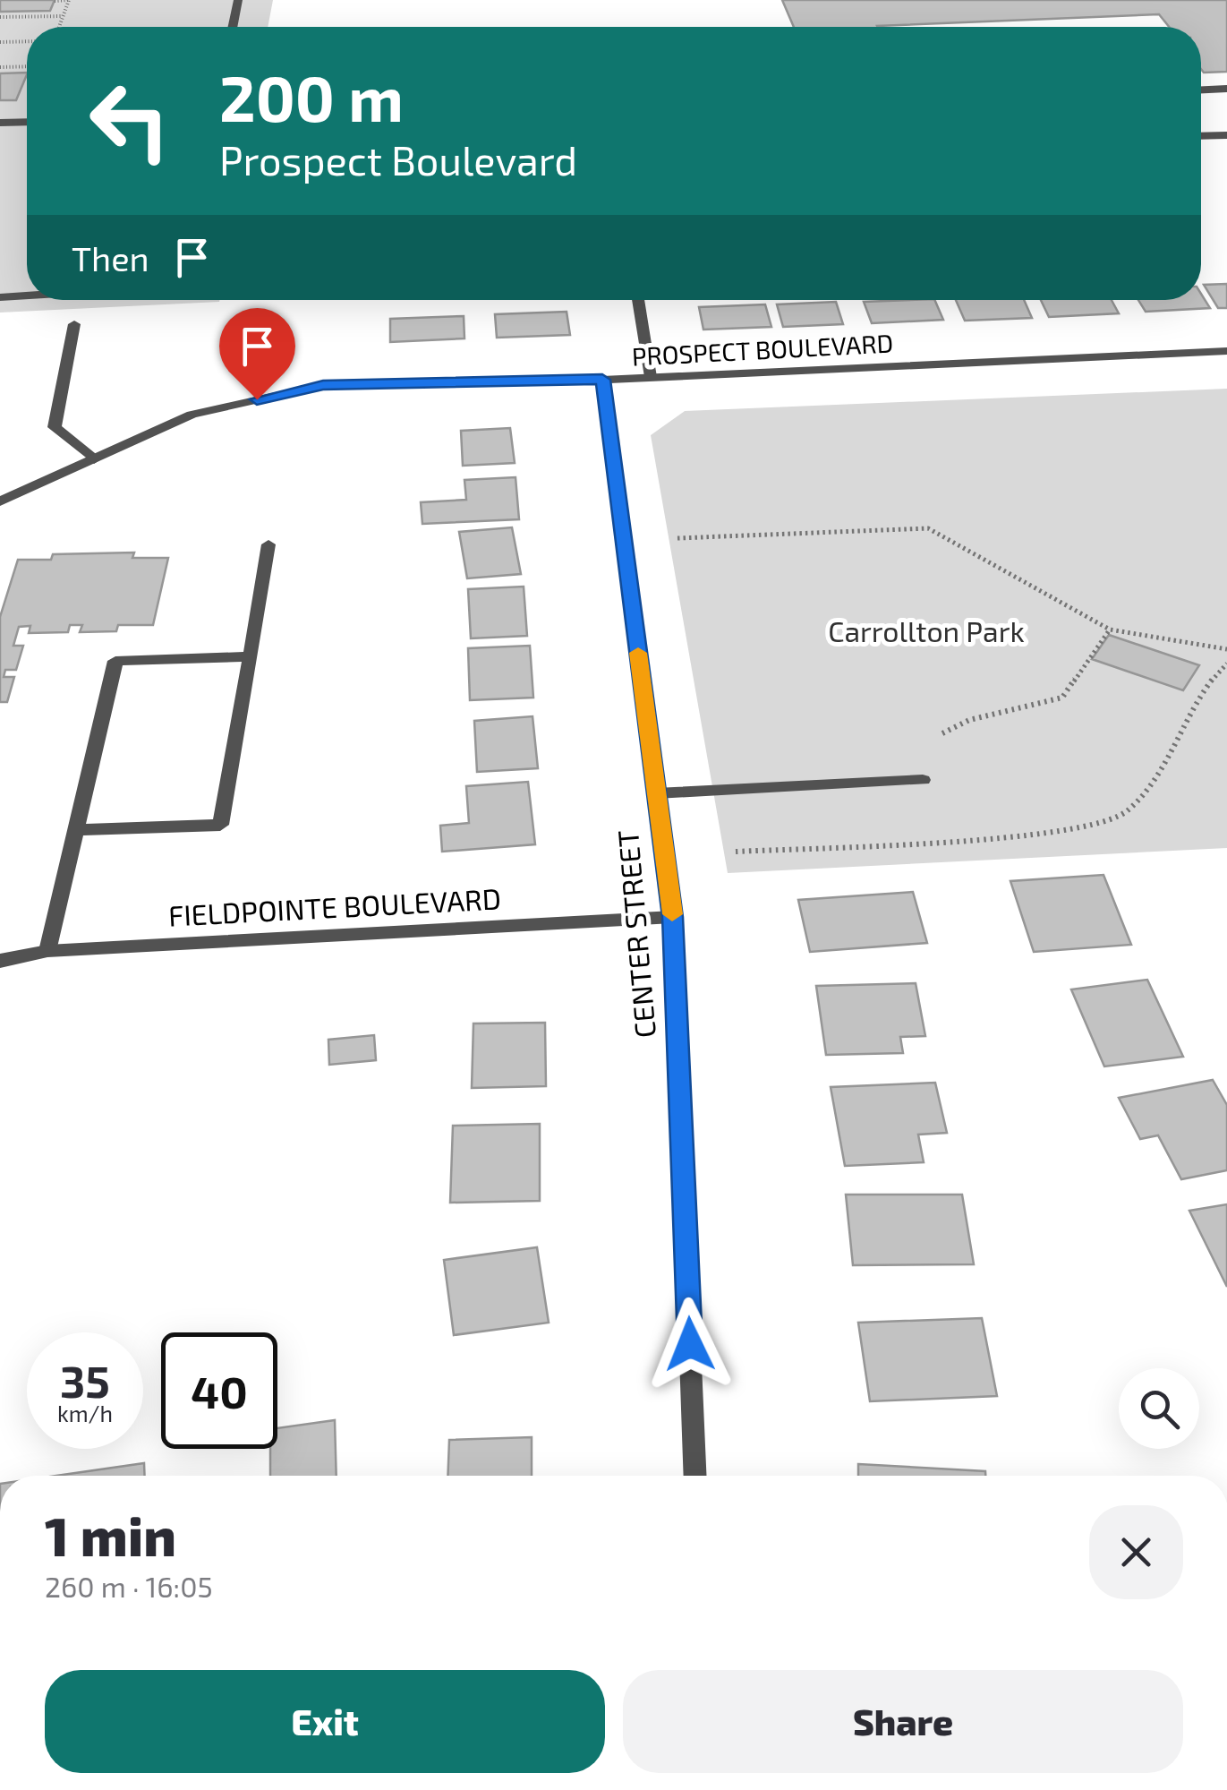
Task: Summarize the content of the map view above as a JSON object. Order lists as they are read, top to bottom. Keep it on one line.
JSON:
{"streets":{"street":["PROSPECT BOULEVARD","FIELDPOINTE BOULEVARD","CENTER STREET"]},"crossings":[["PROSPECT BOULEVARD","CENTER STREET"],["FIELDPOINTE BOULEVARD","CENTER STREET"]],"parks":["Carrollton Park"],"page":{"turn":["200 m","Prospect Boulevard"],"then":"Then","speed":"35 km/h","limit":"40","heading":["1 min","260 m · 16:05"],"buttons":["Exit","Share"]}}
